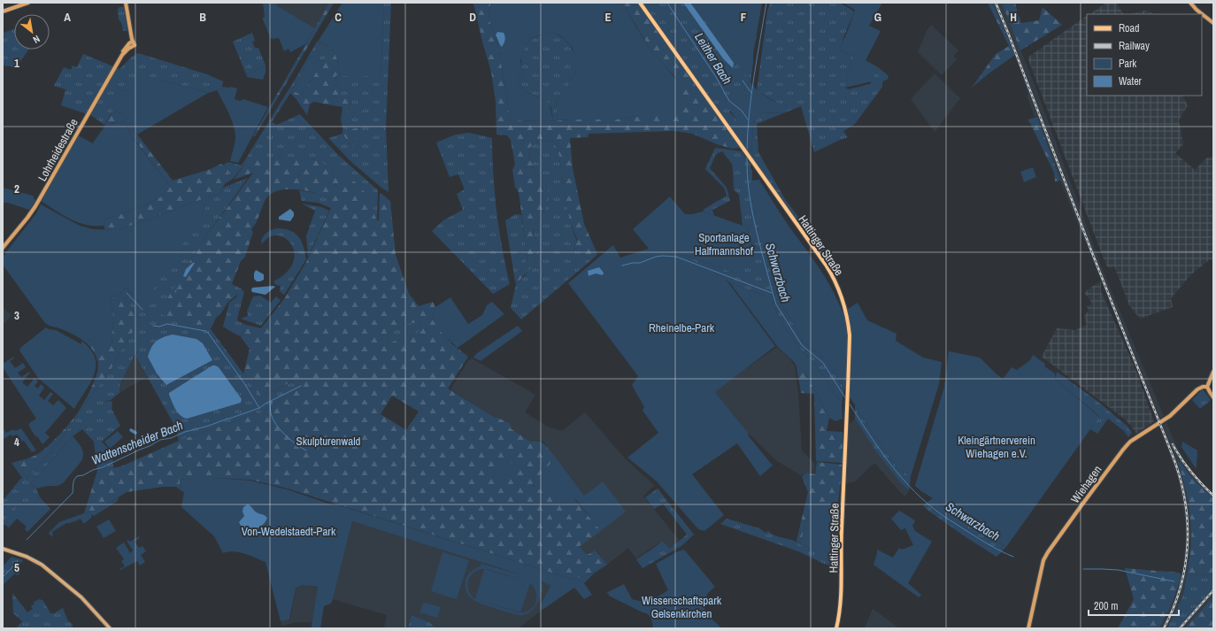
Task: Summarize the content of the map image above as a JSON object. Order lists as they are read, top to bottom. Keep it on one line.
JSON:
{"streets":{"main road":["Lohrheidestraße","Hattinger Straße","Wiehagen"]},"water":["Leither Bach","Schwarzbach","Wattenscheider Bach"],"parks":["Sportanlage Halfmannshof","Rheinelbe-Park","Kleingärtnerverein Wiehagen e.V.","Skulpturenwald","Von-Wedelstaedt-Park","Wissenschaftspark Gelsenkirchen"],"legend":["Road","Railway","Park","Water"],"scale_bar":"200 m","north":"bottom right","grid":{"columns":["A","B","C","D","E","F","G","H"],"rows":["1","2","3","4","5"]}}
